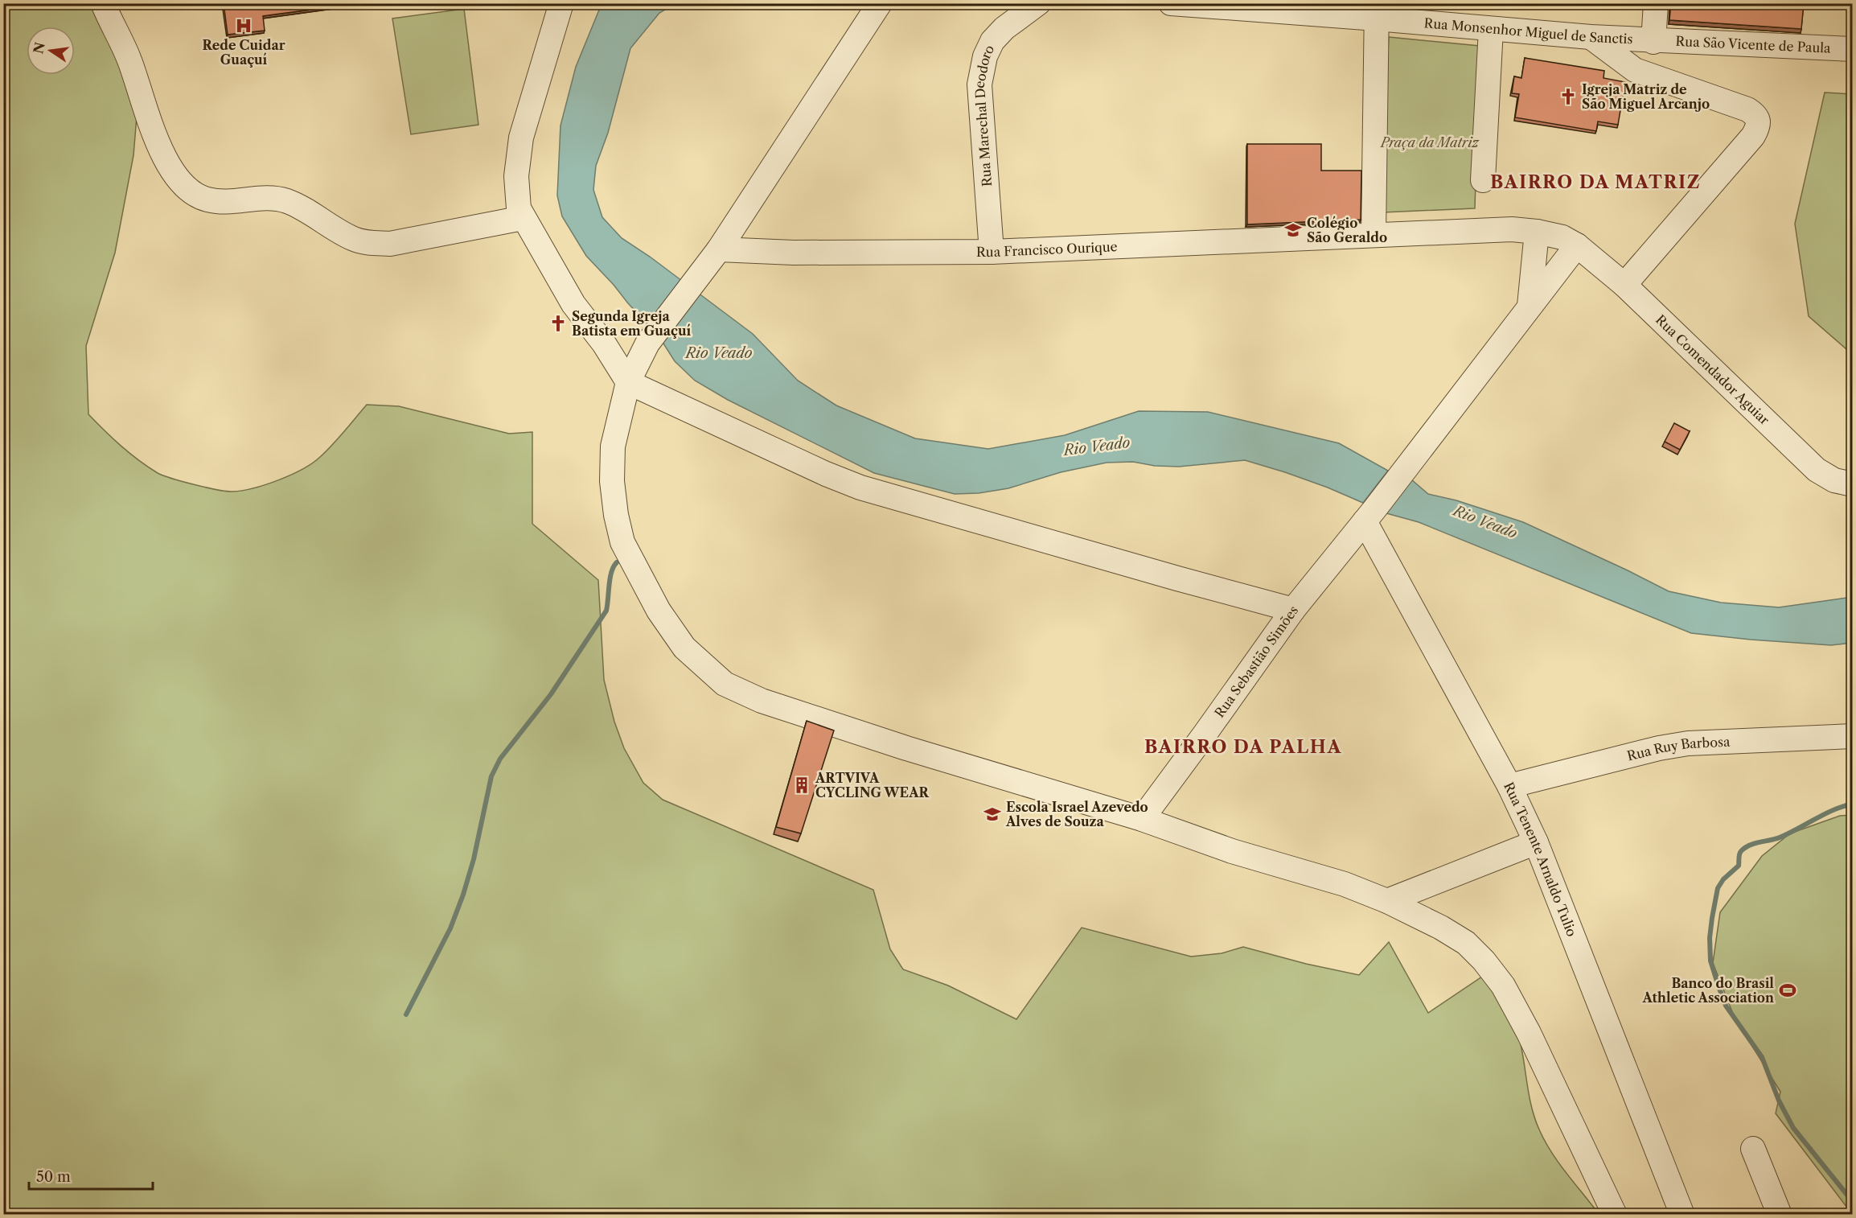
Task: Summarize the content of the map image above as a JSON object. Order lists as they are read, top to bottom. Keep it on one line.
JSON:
{"streets":{"street":["Rua Monsenhor Miguel de Sanctis","Rua São Vicente de Paula","Rua Marechal Deodoro","Rua Francisco Ourique","Rua Comendador Aguiar","Rua Sebastião Simões","Rua Ruy Barbosa","Rua Tenente Arnaldo Tulio"]},"crossings":[["Rua Monsenhor Miguel de Sanctis","Rua São Vicente de Paula"],["Rua Marechal Deodoro","Rua Francisco Ourique"],["Rua Comendador Aguiar","Rua Sebastião Simões"],["Rua Sebastião Simões","Rua Tenente Arnaldo Tulio"],["Rua Ruy Barbosa","Rua Tenente Arnaldo Tulio"]],"districts":["BAIRRO DA MATRIZ","BAIRRO DA PALHA"],"water":["Rio Veado"],"parks":["Praça da Matriz"],"places":{"hospital":["Rede Cuidar Guaçuí"],"church":["Igreja Matriz de São Miguel Arcanjo","Segunda Igreja Batista em Guaçuí"],"school or university":["Colégio São Geraldo","Escola Israel Azevedo Alves de Souza"],"building":["ARTVIVA CYCLING WEAR"],"sports":["Banco do Brasil Athletic Association"]},"scale_bar":"50 m","north":"left"}
